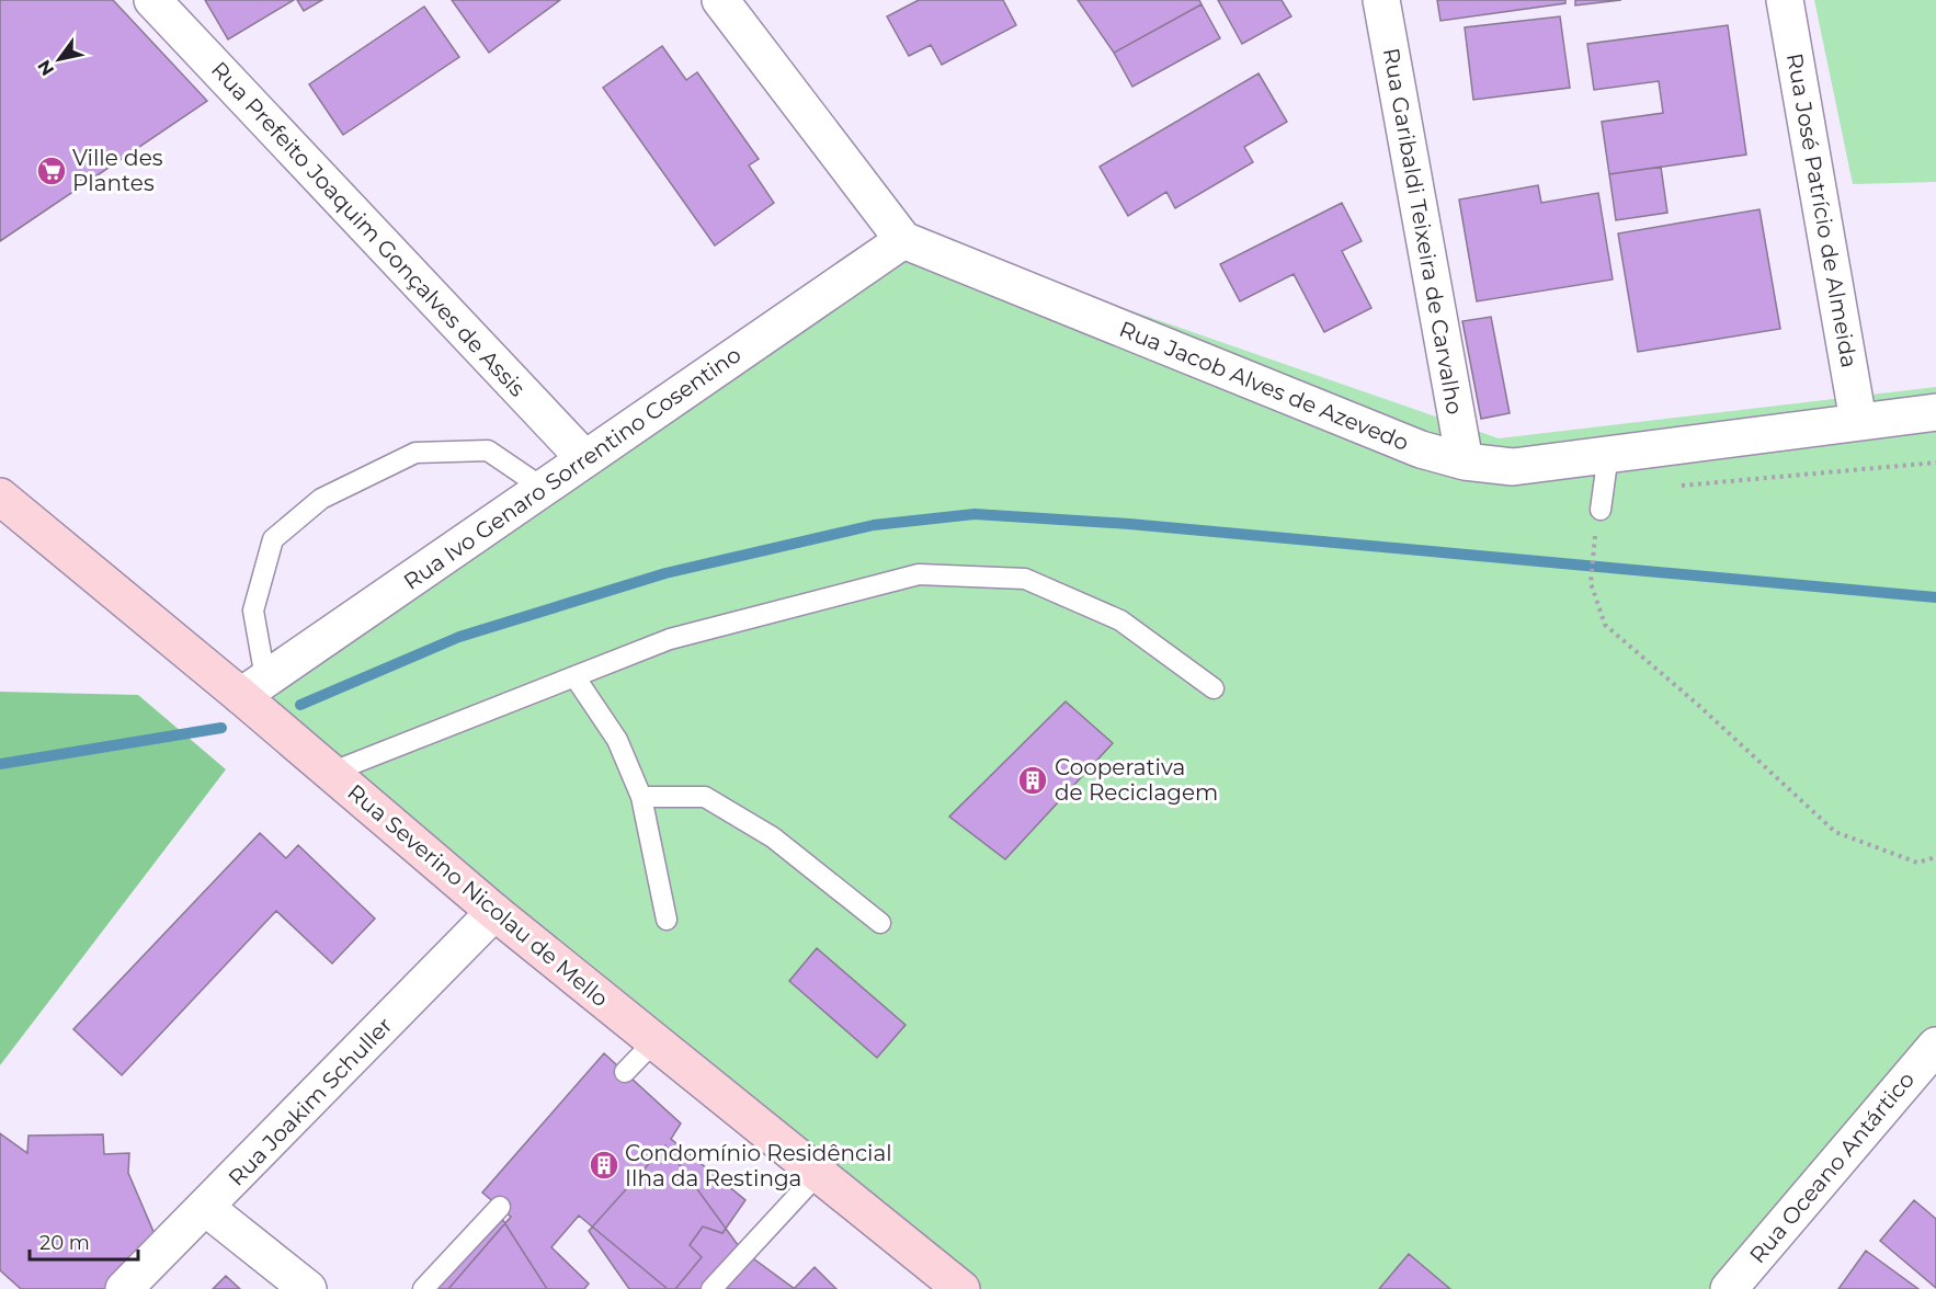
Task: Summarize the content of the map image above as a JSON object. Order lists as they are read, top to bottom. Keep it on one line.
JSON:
{"streets":{"main road":["Rua Severino Nicolau de Mello"],"street":["Rua José Patrício de Almeida","Rua Prefeito Joaquim Gonçalves de Assis","Rua Garibaldi Teixeira de Carvalho","Rua Jacob Alves de Azevedo","Rua Ivo Genaro Sorrentino Cosentino","Rua Joakim Schuller","Rua Oceano Antártico"]},"crossings":[["Rua José Patrício de Almeida","Rua Jacob Alves de Azevedo"],["Rua Prefeito Joaquim Gonçalves de Assis","Rua Ivo Genaro Sorrentino Cosentino"],["Rua Garibaldi Teixeira de Carvalho","Rua Jacob Alves de Azevedo"],["Rua Jacob Alves de Azevedo","Rua Ivo Genaro Sorrentino Cosentino"],["Rua Ivo Genaro Sorrentino Cosentino","Rua Severino Nicolau de Mello"],["Rua Severino Nicolau de Mello","Rua Joakim Schuller"]],"places":{"supermarket":["Ville des Plantes"],"building":["Cooperativa de Reciclagem","Condomínio Residêncial Ilha da Restinga"]},"scale_bar":"20 m","north":"bottom left"}
